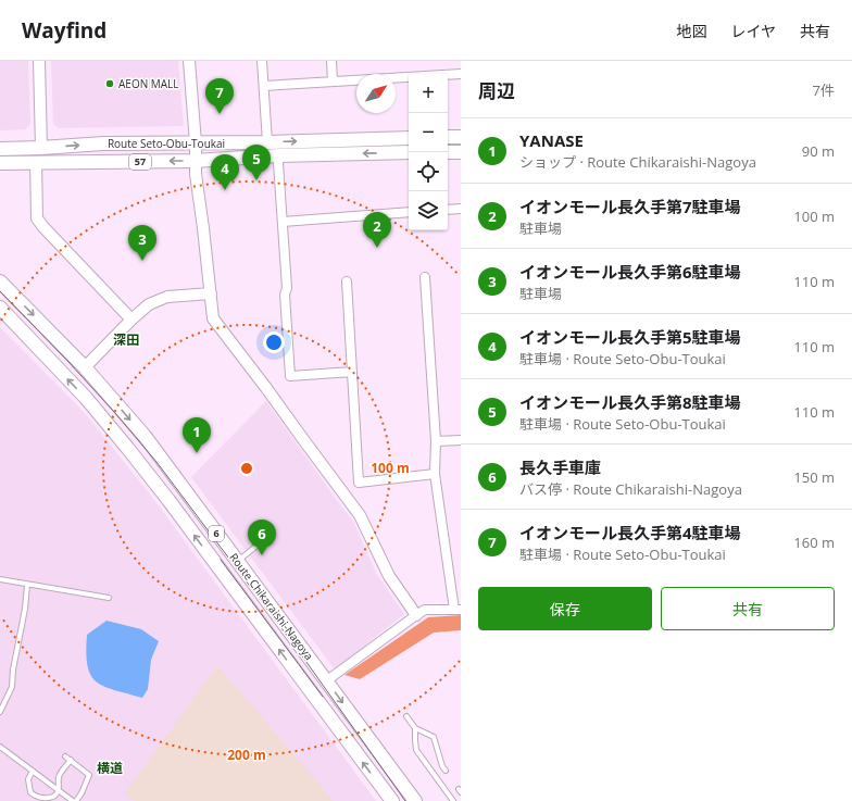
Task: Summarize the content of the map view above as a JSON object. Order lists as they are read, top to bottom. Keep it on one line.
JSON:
{"streets":{"main road":["Route Seto-Obu-Toukai","57","6","Route Chikaraishi-Nagoya"]},"districts":["深田","横道"],"places":["AEON MALL"],"north":"top right","page":{"header":"Wayfind","nav":["地図","レイヤ","共有"],"heading":["周辺","7件"],"map_buttons":["+","−"],"pins":["7","5","4","2","3","1","6"],"list":[{"mark":"1","name":"YANASE","note":"ショップ · Route Chikaraishi-Nagoya","value":"90 m"},{"mark":"2","name":"イオンモール長久手第7駐車場","note":"駐車場","value":"100 m"},{"mark":"3","name":"イオンモール長久手第6駐車場","note":"駐車場","value":"110 m"},{"mark":"4","name":"イオンモール長久手第5駐車場","note":"駐車場 · Route Seto-Obu-Toukai","value":"110 m"},{"mark":"5","name":"イオンモール長久手第8駐車場","note":"駐車場 · Route Seto-Obu-Toukai","value":"110 m"},{"mark":"6","name":"長久手車庫","note":"バス停 · Route Chikaraishi-Nagoya","value":"150 m"},{"mark":"7","name":"イオンモール長久手第4駐車場","note":"駐車場 · Route Seto-Obu-Toukai","value":"160 m"}],"buttons":["保存","共有"]},"rings":["100 m","200 m"]}
